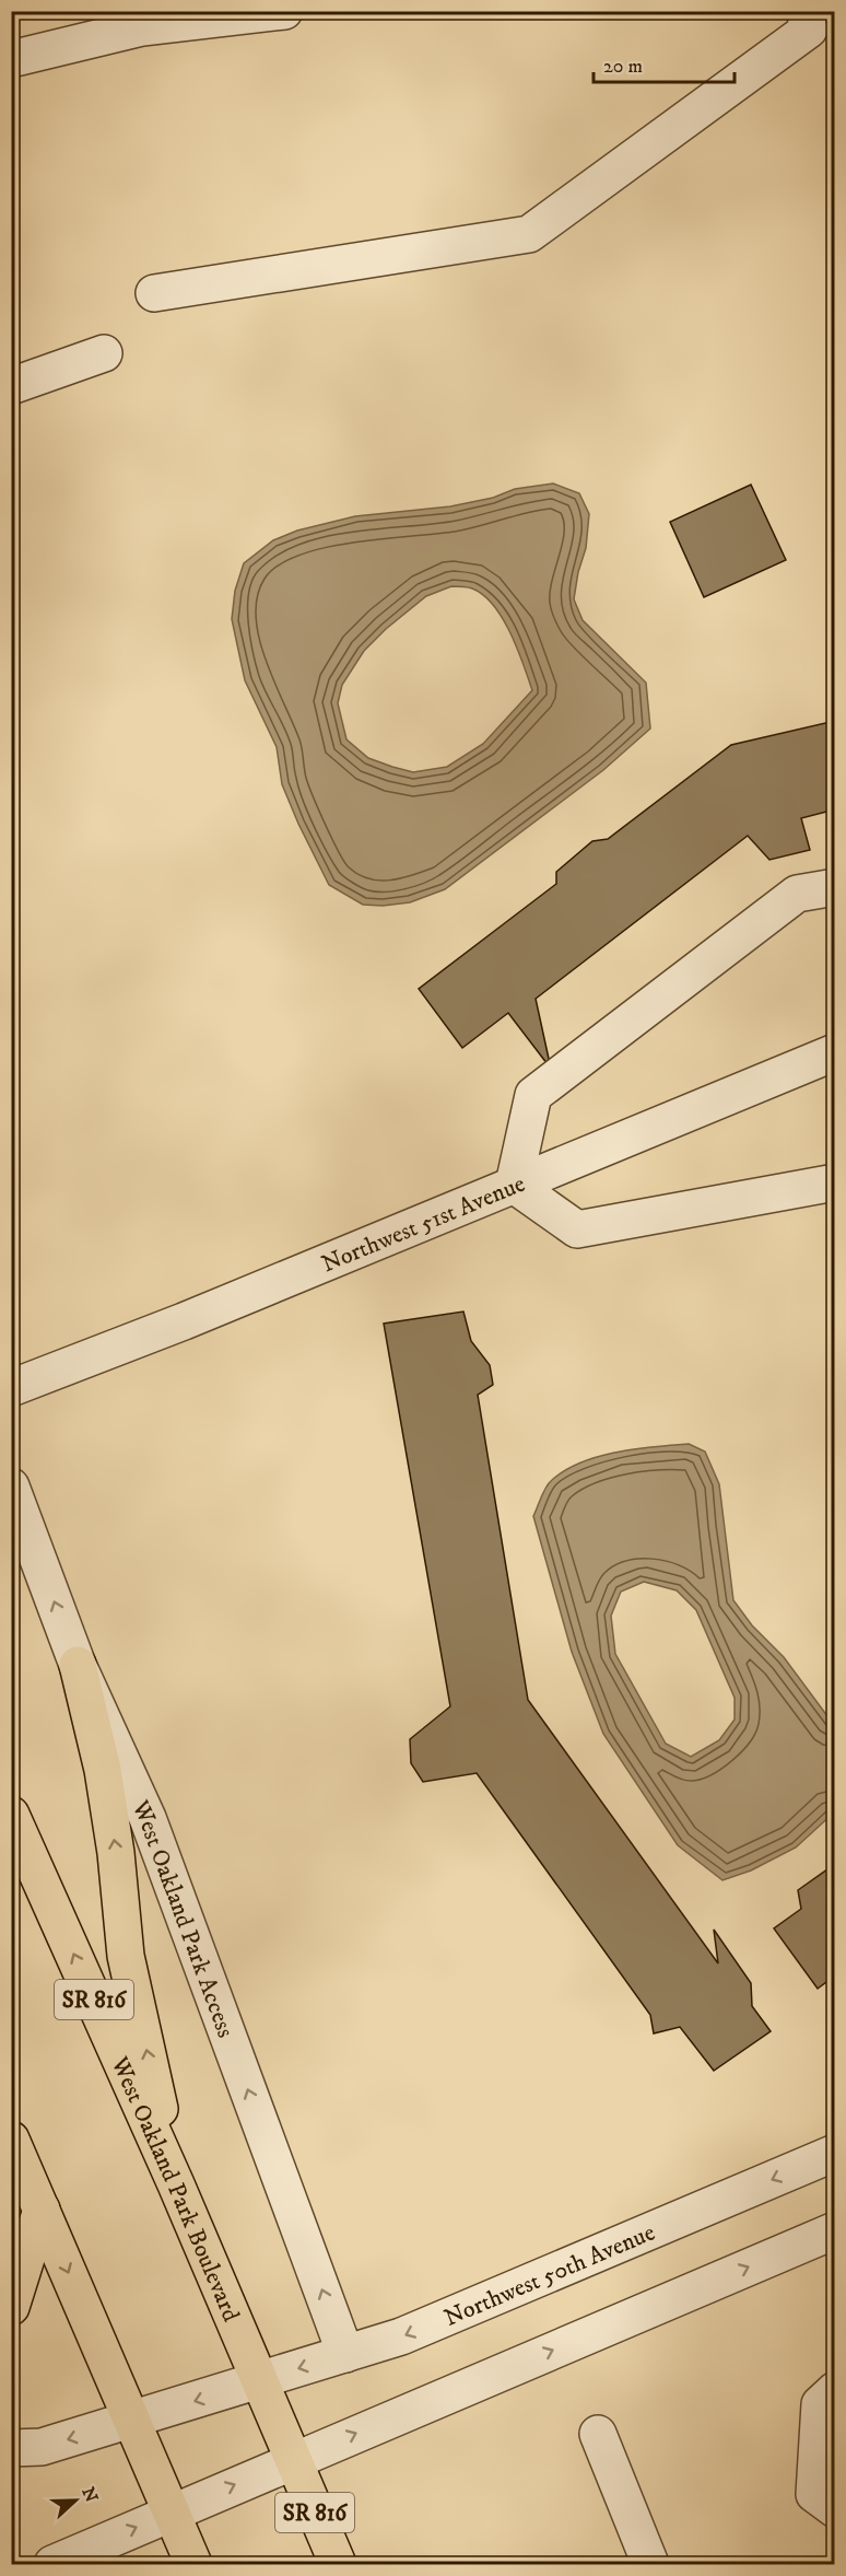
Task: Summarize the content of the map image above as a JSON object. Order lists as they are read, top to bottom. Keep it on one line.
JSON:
{"streets":{"main road":["SR 816","West Oakland Park Boulevard"],"street":["Northwest 51st Avenue","West Oakland Park Access","Northwest 50th Avenue"]},"crossings":[["West Oakland Park Access","Northwest 50th Avenue"],["West Oakland Park Boulevard","Northwest 50th Avenue"]],"one_way":["West Oakland Park Access"],"scale_bar":"20 m","north":"right"}
